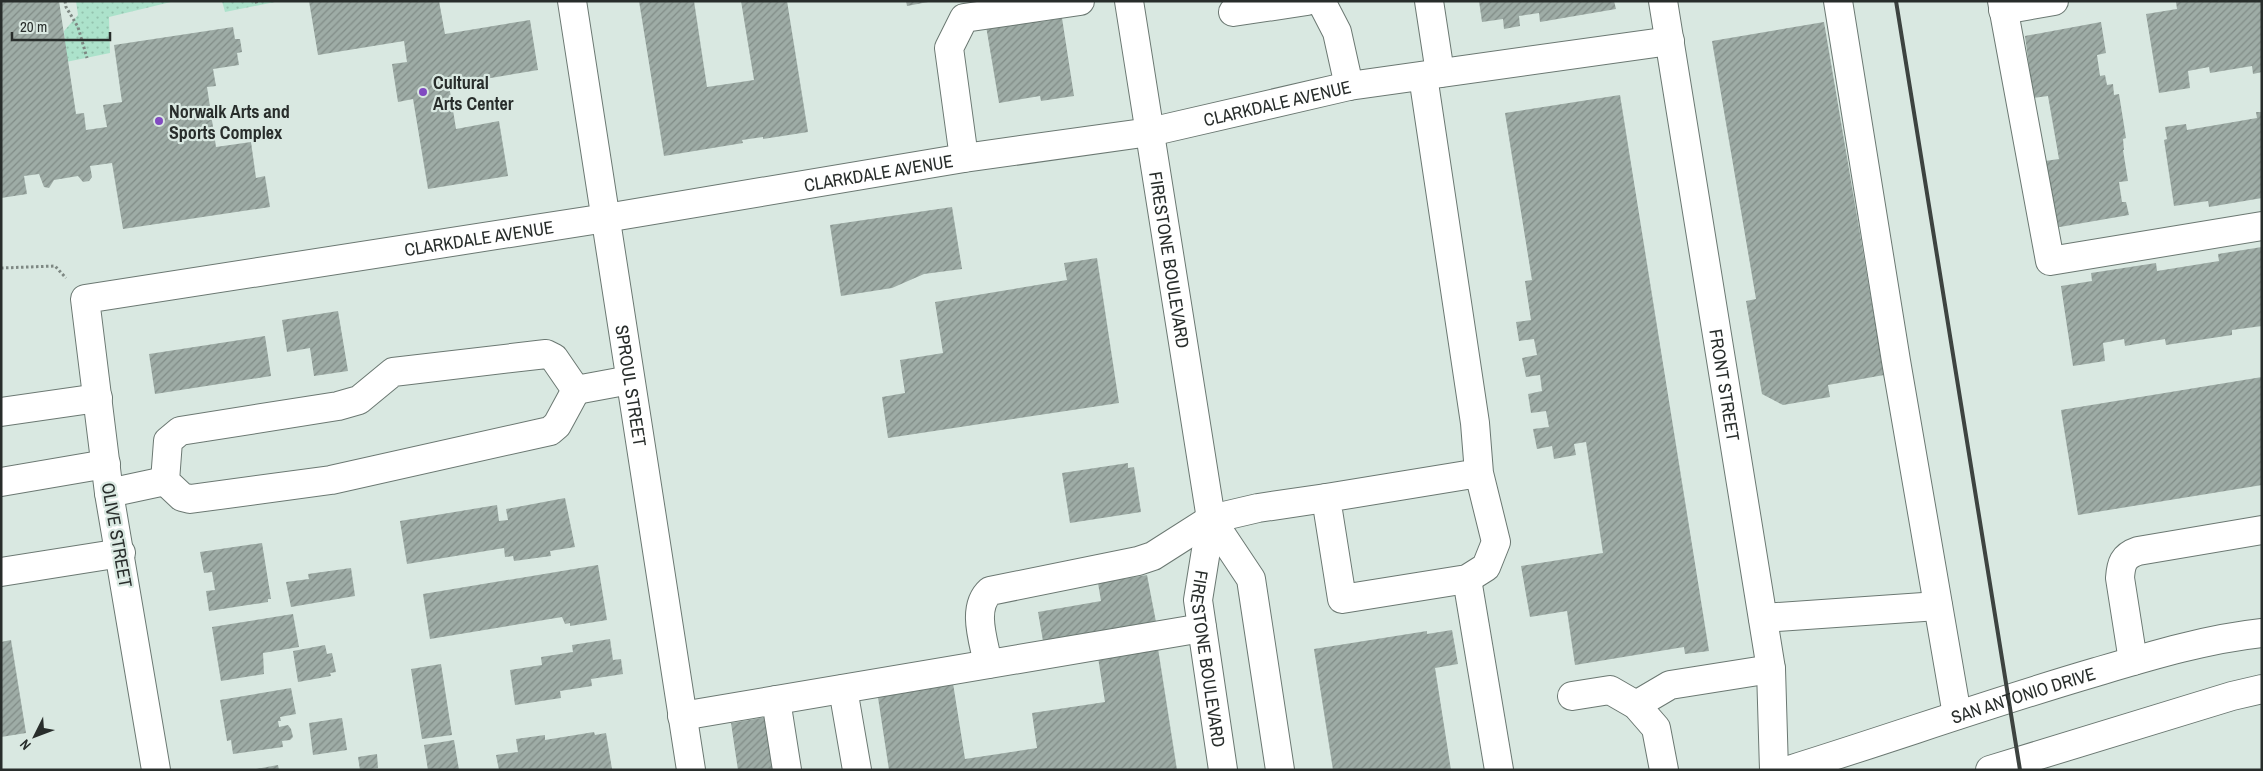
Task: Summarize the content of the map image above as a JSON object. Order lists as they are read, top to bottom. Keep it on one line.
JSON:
{"streets":{"street":["CLARKDALE AVENUE","FIRESTONE BOULEVARD","FRONT STREET","SPROUL STREET","OLIVE STREET","SAN ANTONIO DRIVE"]},"crossings":[["CLARKDALE AVENUE","FIRESTONE BOULEVARD"],["CLARKDALE AVENUE","FRONT STREET"],["CLARKDALE AVENUE","SPROUL STREET"],["CLARKDALE AVENUE","OLIVE STREET"]],"places":["Cultural Arts Center","Norwalk Arts and Sports Complex"],"scale_bar":"20 m","north":"bottom left"}
